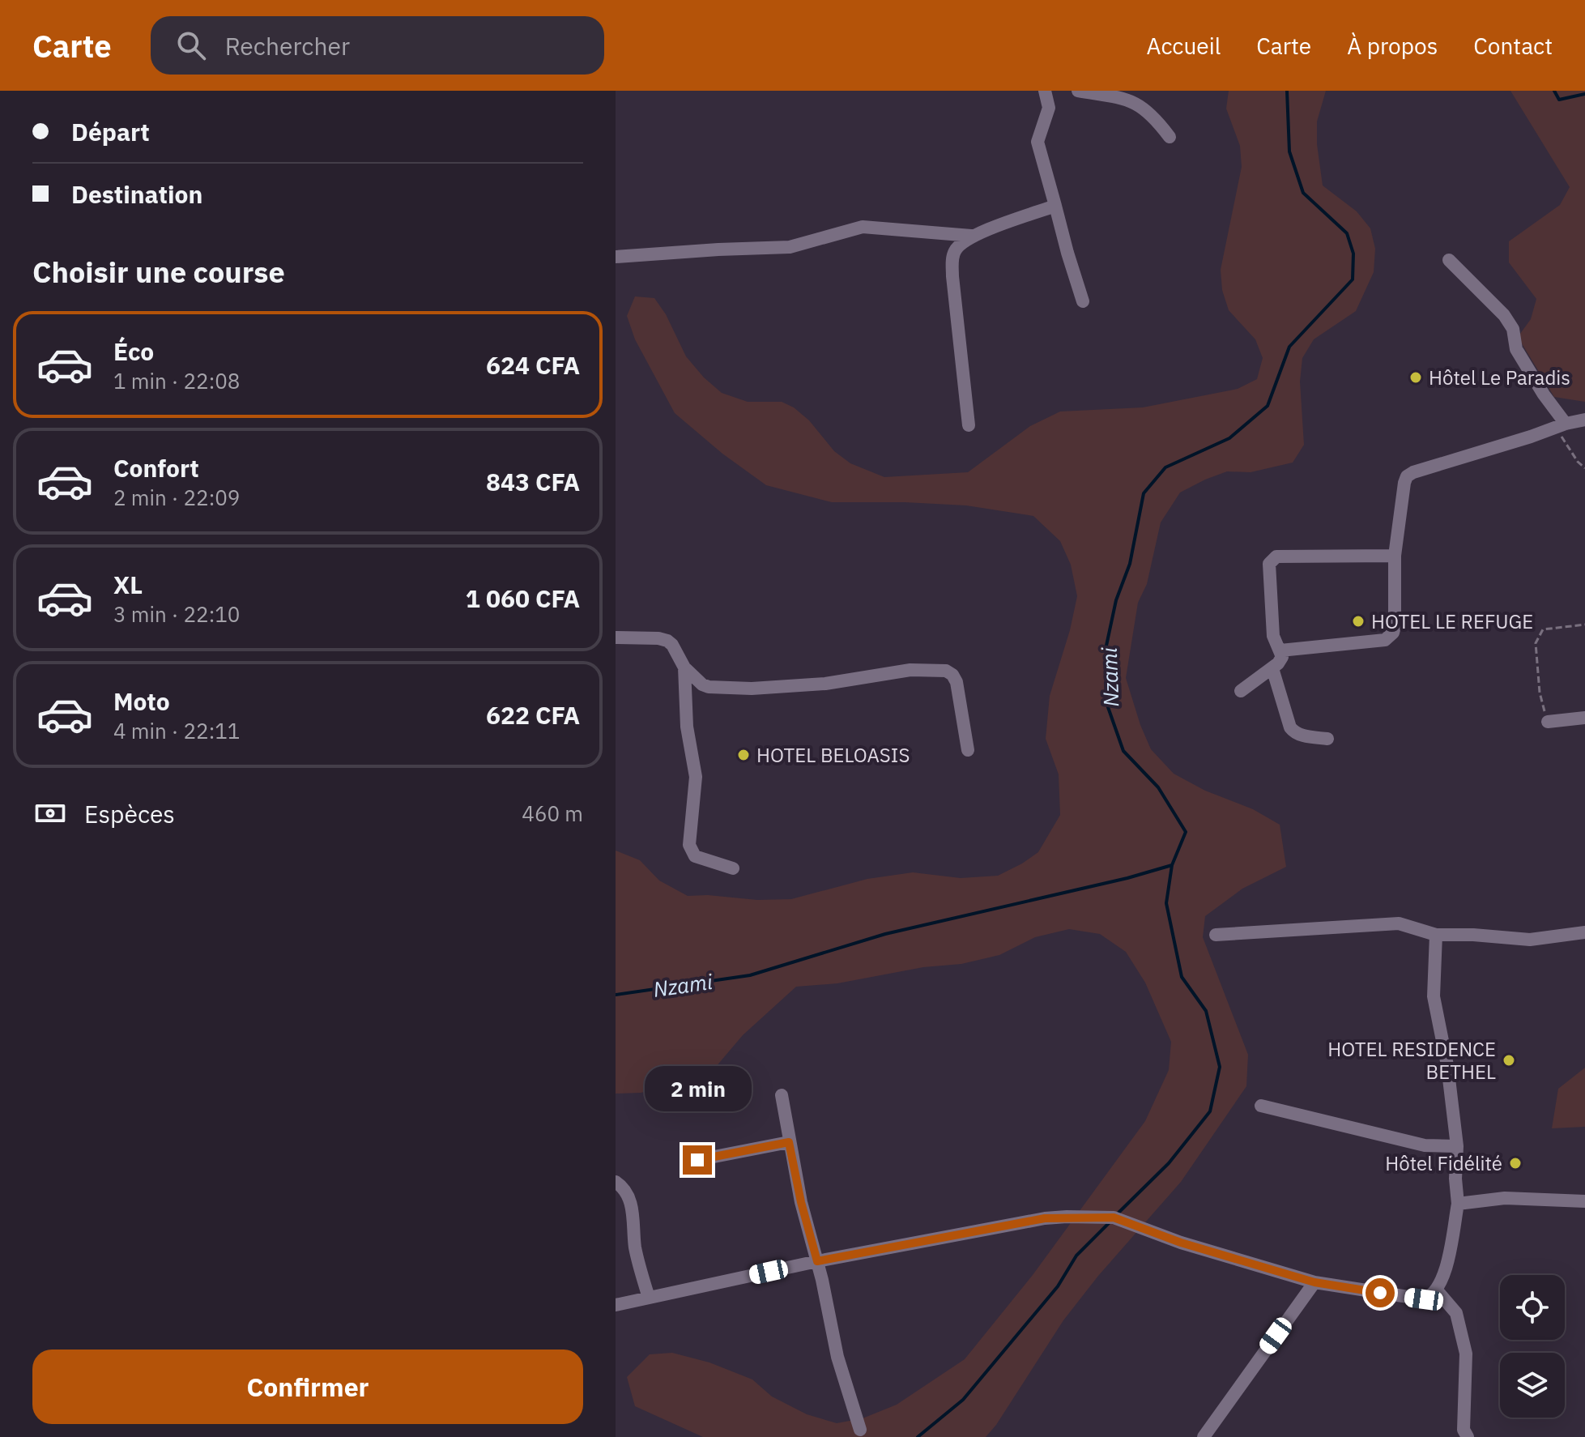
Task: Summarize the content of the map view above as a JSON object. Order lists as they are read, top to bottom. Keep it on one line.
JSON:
{"water":["Nzami"],"places":["Hôtel Le Paradis","HOTEL LE REFUGE","HOTEL BELOASIS","HOTEL RESIDENCE BETHEL","Hôtel Fidélité"],"page":{"header":"Carte","search":"Rechercher","nav":["Accueil","Carte","À propos","Contact"],"banner":["Départ","Destination"],"heading":"Choisir une course","list":[{"name":"Éco","note":"1 min · 22:08","value":"624 CFA"},{"name":"Confort","note":"2 min · 22:09","value":"843 CFA"},{"name":"XL","note":"3 min · 22:10","value":"1 060 CFA"},{"name":"Moto","note":"4 min · 22:11","value":"622 CFA"}],"pay":["Espèces","460 m"],"bubble":"2 min","buttons":"Confirmer"}}
